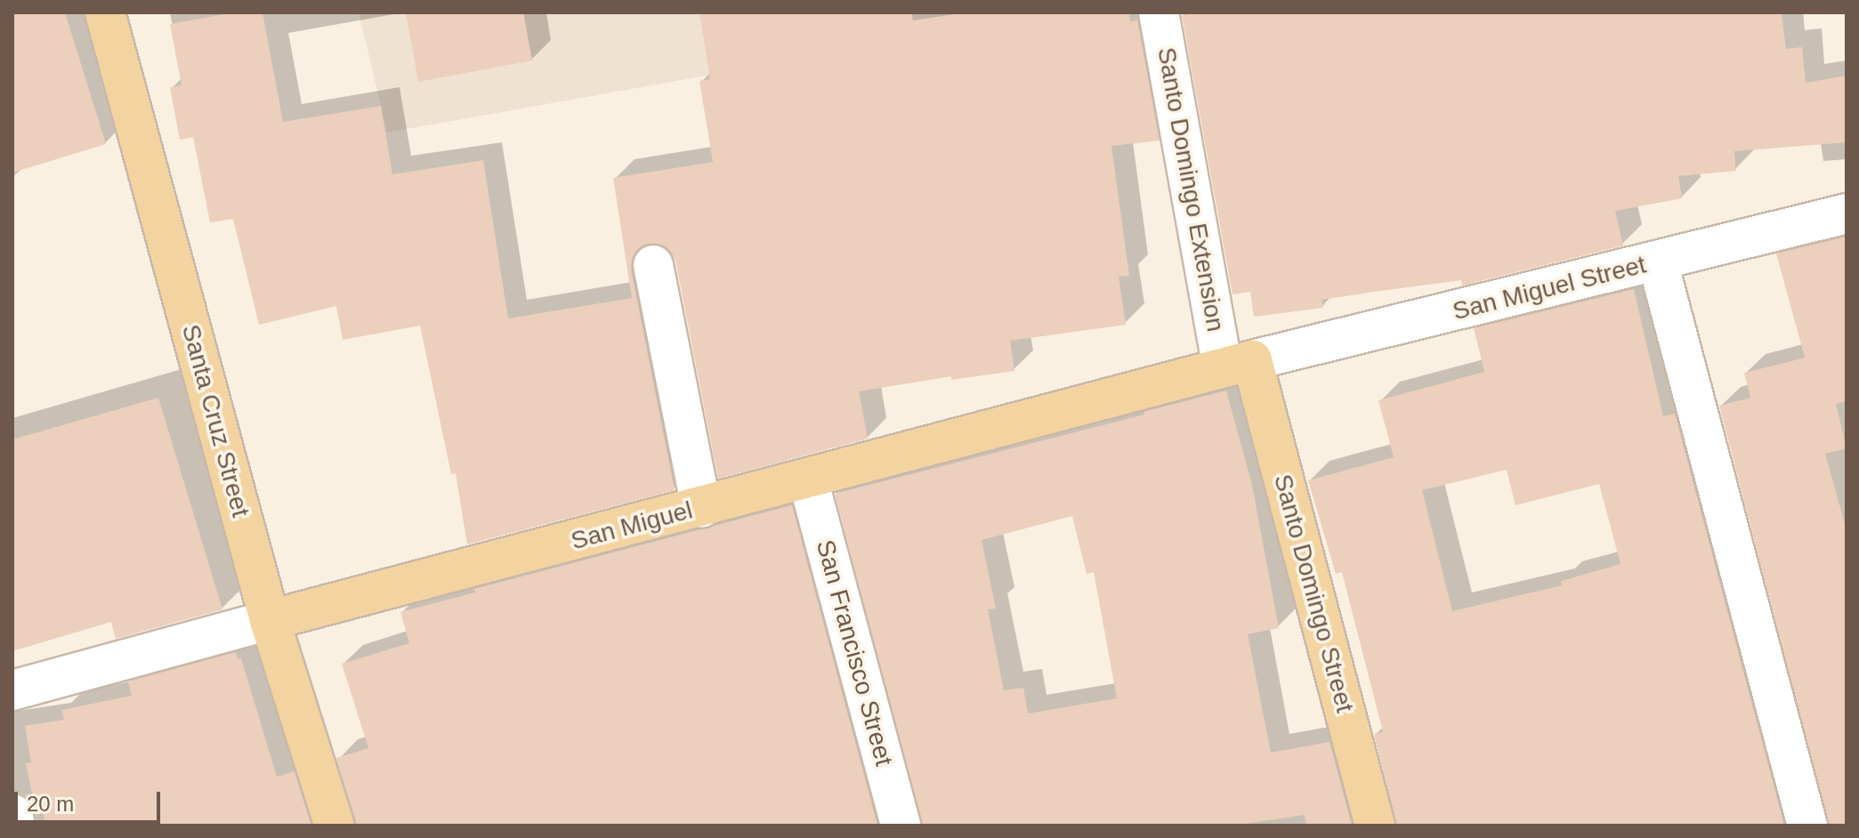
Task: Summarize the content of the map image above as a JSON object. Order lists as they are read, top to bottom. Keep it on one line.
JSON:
{"streets":{"main road":["Santa Cruz Street","San Miguel","Santo Domingo Street"],"street":["Santo Domingo Extension","San Miguel Street","San Francisco Street"]},"crossings":[["Santo Domingo Extension","San Miguel Street"],["Santo Domingo Extension","San Miguel"],["Santo Domingo Extension","Santo Domingo Street"],["San Miguel Street","San Miguel"],["San Miguel Street","Santo Domingo Street"],["Santa Cruz Street","San Miguel"],["San Miguel","Santo Domingo Street"],["San Miguel","San Francisco Street"]],"scale_bar":"20 m"}
